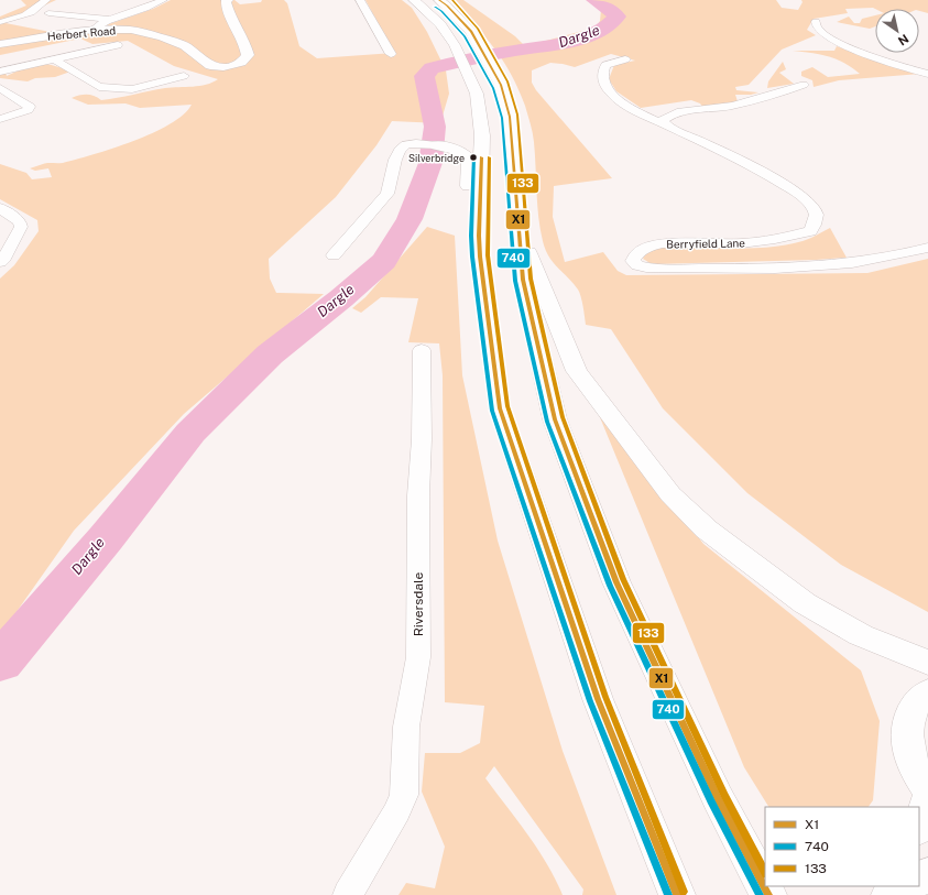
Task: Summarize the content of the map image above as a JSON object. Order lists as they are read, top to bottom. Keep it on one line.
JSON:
{"streets":{"main road":["Herbert Road"],"street":["Berryfield Lane","Riversdale"]},"water":["Dargle"],"places":["Silverbridge"],"lines":["transit line X1","transit line 133","transit line 740"],"legend":["X1","740","133"],"north":"bottom right"}
